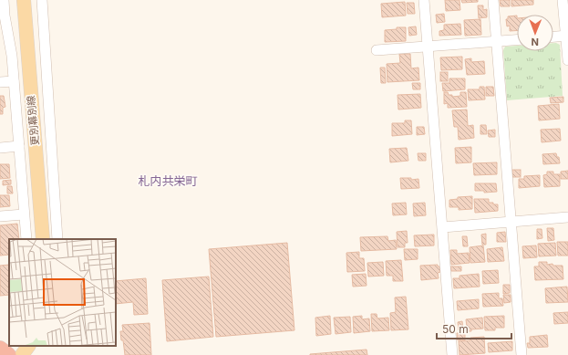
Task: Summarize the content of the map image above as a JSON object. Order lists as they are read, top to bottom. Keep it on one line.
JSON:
{"streets":{"main road":["更別幕別線"]},"districts":["札内共栄町"],"scale_bar":"50 m","north":"bottom"}
